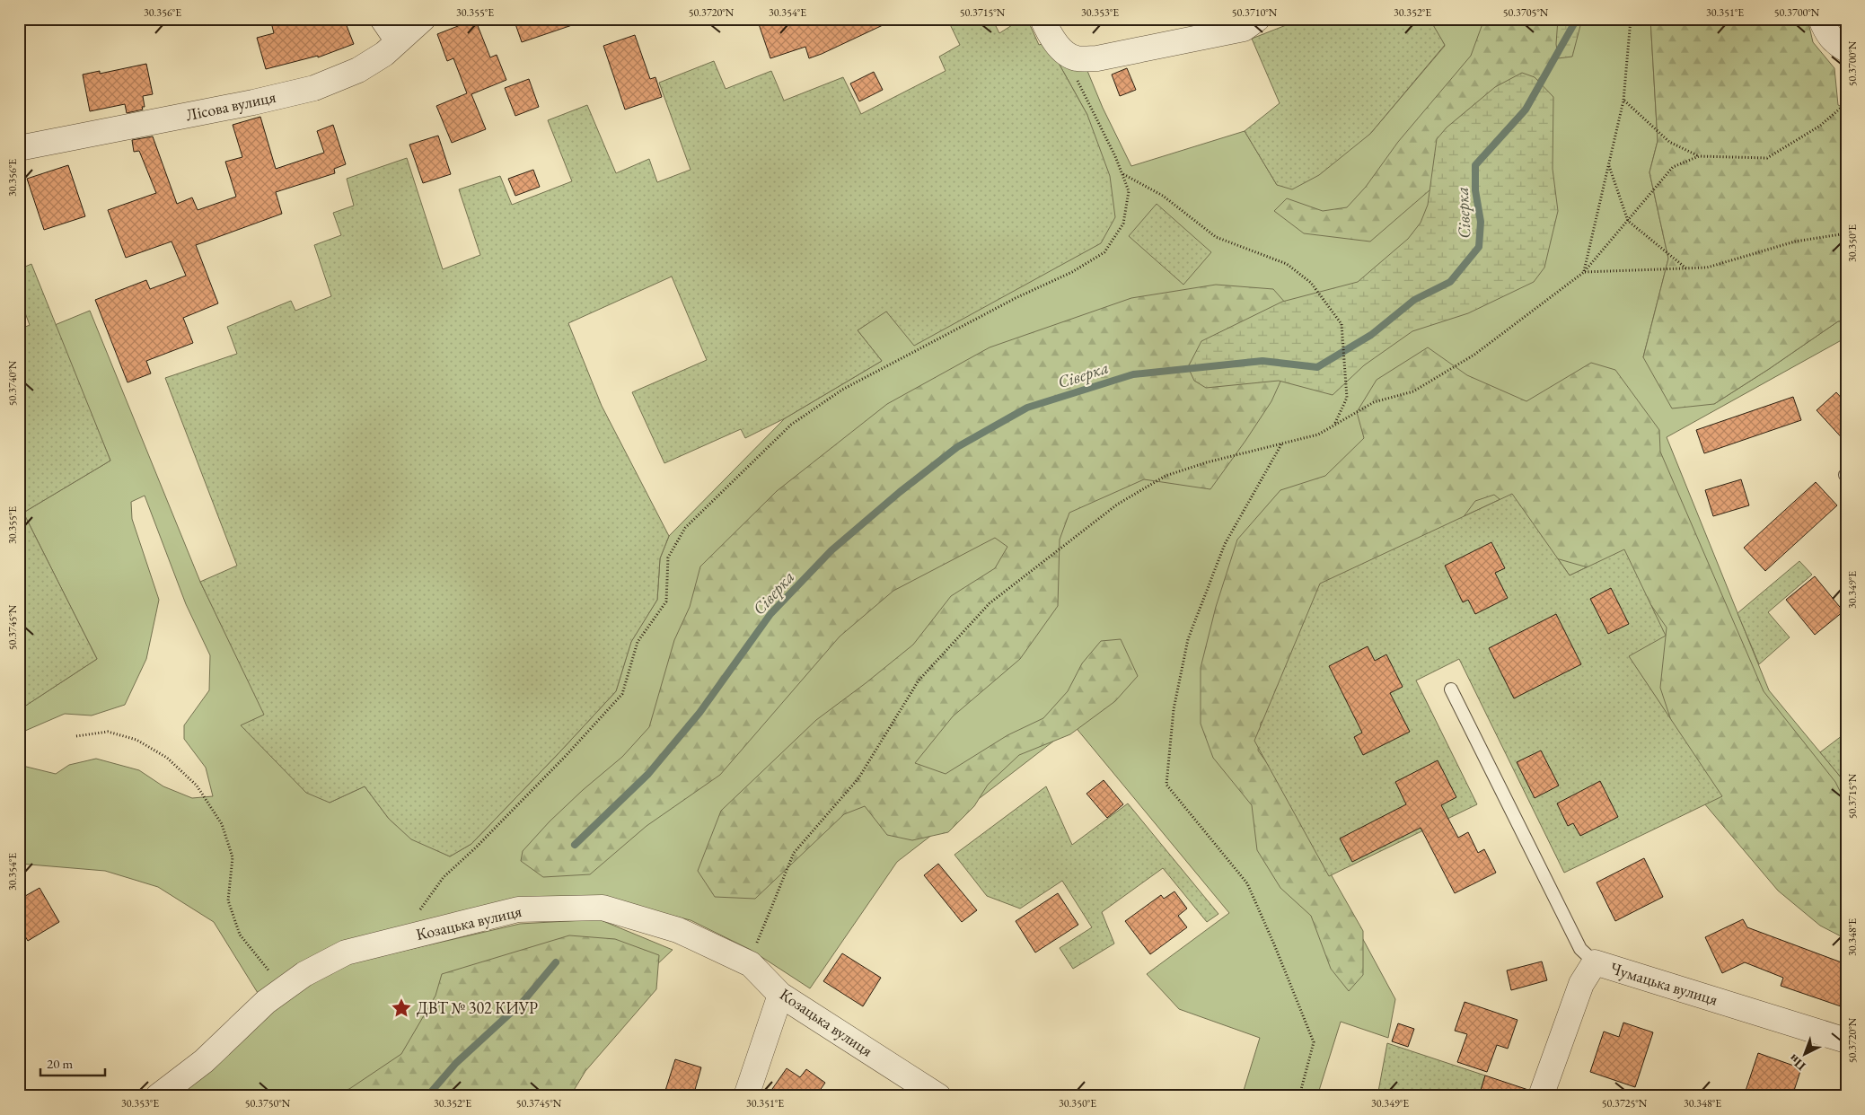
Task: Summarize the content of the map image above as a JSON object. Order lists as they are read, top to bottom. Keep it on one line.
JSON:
{"streets":{"street":["Лісова вулиця","Козацька вулиця","Чумацька вулиця"]},"water":["Сіверка"],"places":{"place":["ДВТ № 302 КИУР"]},"scale_bar":"20 m","north":"bottom left","coordinates":["30.356°E","30.355°E","50.3720°N","30.354°E","50.3715°N","30.353°E","50.3710°N","30.352°E","50.3705°N","30.351°E","50.3700°N","30.350°E","50.3740°N","30.349°E","50.3745°N","30.348°E","50.3750°N","50.3725°N"]}
